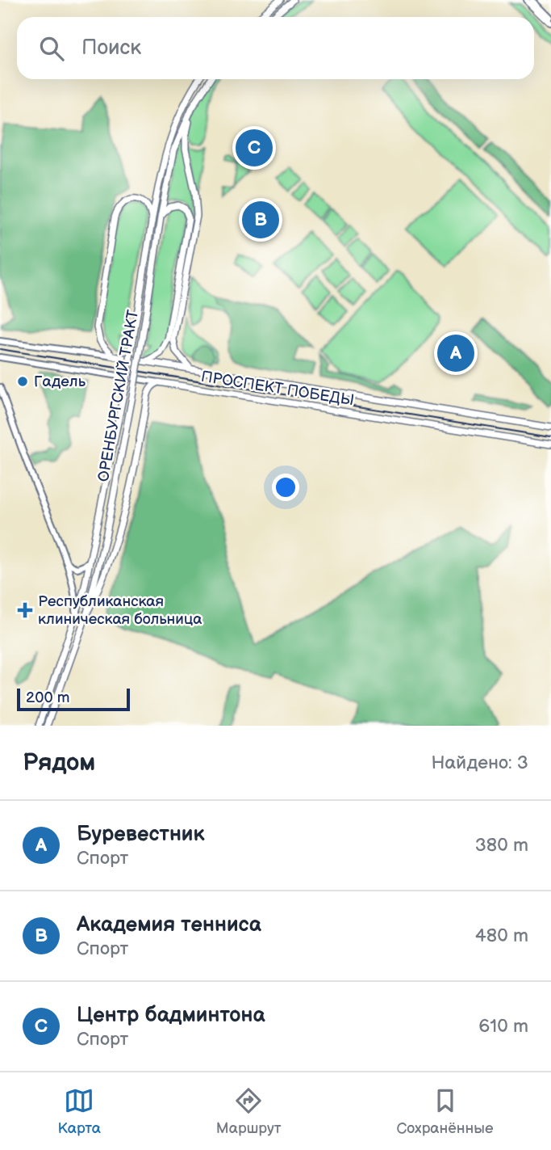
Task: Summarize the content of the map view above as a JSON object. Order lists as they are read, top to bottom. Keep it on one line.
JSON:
{"streets":{"main road":["ПРОСПЕКТ ПОБЕДЫ","ОРЕНБУРГСКИЙ ТРАКТ"]},"places":{"other":["Гадель"],"health":["Республиканская клиническая больница"]},"scale_bar":"200 m","page":{"search":"Поиск","pins":["C","B","A"],"scale":"200 m","heading":["Рядом","Найдено: 3"],"list":[{"mark":"A","name":"Буревестник","note":"Спорт","value":"380 m"},{"mark":"B","name":"Академия тенниса","note":"Спорт","value":"480 m"},{"mark":"C","name":"Центр бадминтона","note":"Спорт","value":"610 m"}],"nav":["Карта","Маршрут","Сохранённые"]}}
